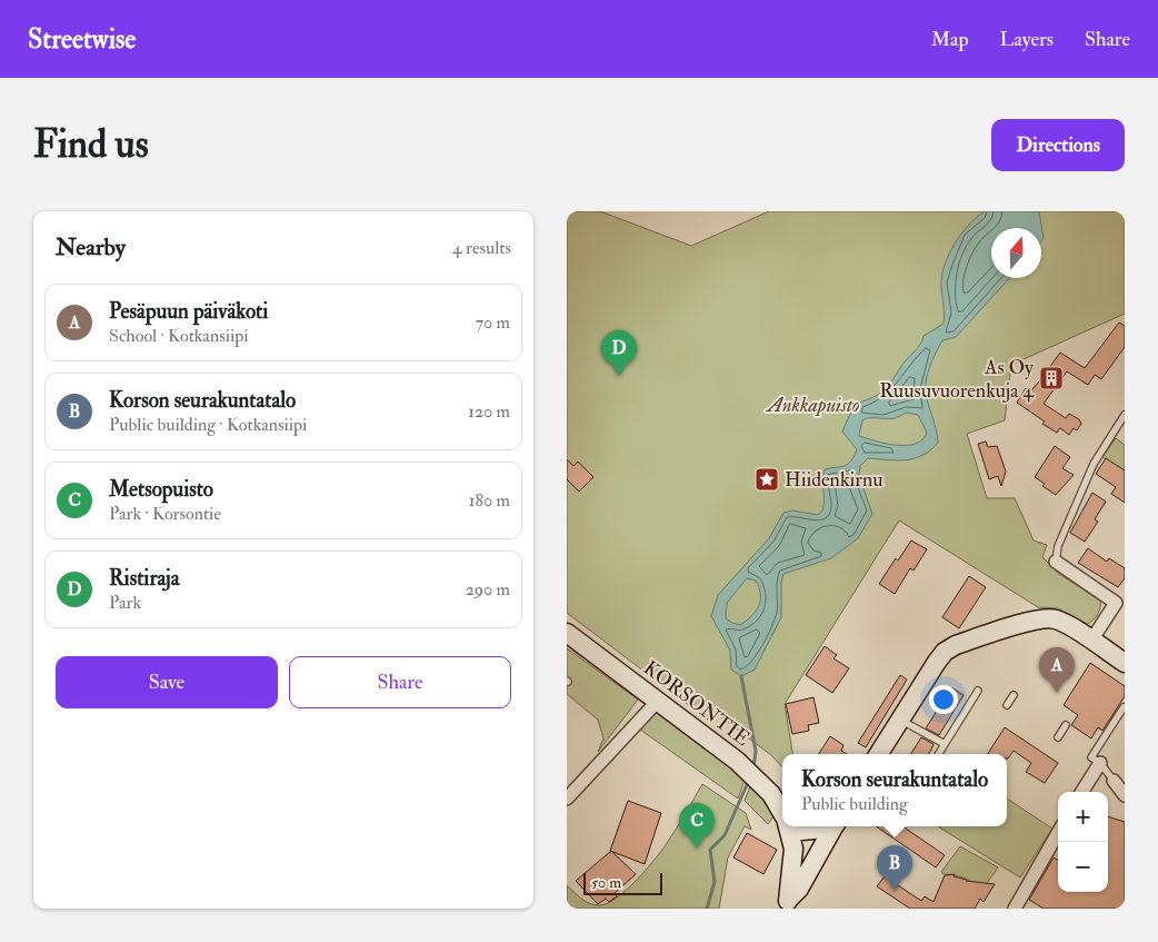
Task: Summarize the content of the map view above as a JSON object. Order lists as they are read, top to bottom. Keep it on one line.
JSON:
{"streets":{"main road":["KORSONTIE"]},"parks":["Ankkapuisto"],"places":{"building":["As Oy Ruusuvuorenkuja 4"],"place":["Hiidenkirnu"]},"scale_bar":"50 m","north":"top","page":{"header":"Streetwise","nav":["Map","Layers","Share"],"buttons":["Directions",["Save","Share"]],"title":"Find us","heading":["Nearby","4 results"],"list":[{"mark":"A","name":"Pesäpuun päiväkoti","note":"School · Kotkansiipi","value":"70 m"},{"mark":"B","name":"Korson seurakuntatalo","note":"Public building · Kotkansiipi","value":"120 m"},{"mark":"C","name":"Metsopuisto","note":"Park · Korsontie","value":"180 m"},{"mark":"D","name":"Ristiraja","note":"Park","value":"290 m"}],"pins":["D","A","C","B"],"popup":["Korson seurakuntatalo","Public building"],"map_buttons":["+","−"],"scale":"50 m"}}
